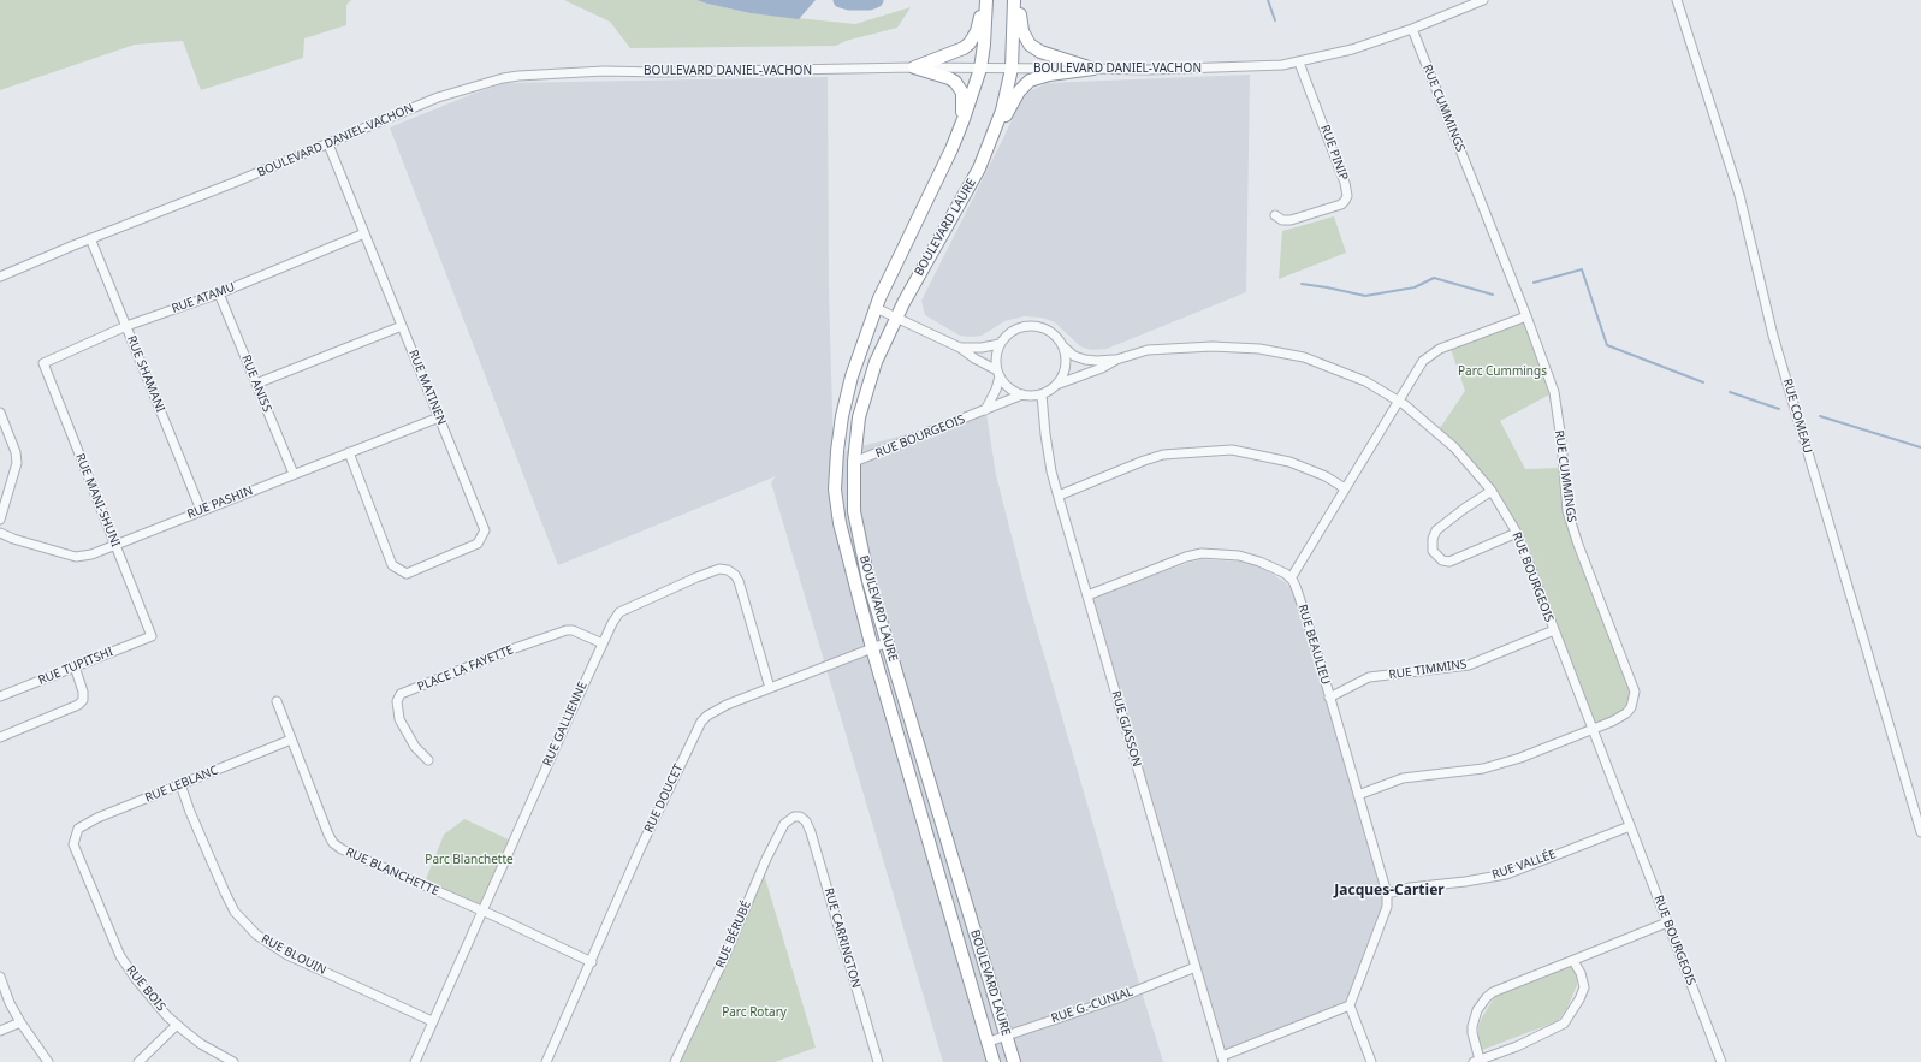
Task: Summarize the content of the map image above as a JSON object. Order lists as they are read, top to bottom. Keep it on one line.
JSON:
{"streets":{"highway":["BOULEVARD LAURE"],"street":["BOULEVARD DANIEL-VACHON","RUE CUMMINGS","RUE PINIP","RUE ATAMU","RUE SHAMANI","RUE ANISS","RUE MATINEN","RUE COMEAU","RUE BOURGEOIS","RUE MANI-SHUNI","RUE PASHIN","RUE BEAULIEU","RUE TUPITSHI","PLACE LA FAYETTE","RUE TIMMINS","RUE GALLIENNE","RUE GIASSON","RUE LEBLANC","RUE DOUCET","RUE VALLÉE","RUE BLANCHETTE","RUE BÉRUBÉ","RUE CARRINGTON","RUE BLOUIN","RUE BOIS","RUE G.-CUNIAL"]},"crossings":[["BOULEVARD DANIEL-VACHON","RUE CUMMINGS"],["BOULEVARD DANIEL-VACHON","RUE PINIP"],["BOULEVARD DANIEL-VACHON","BOULEVARD LAURE"],["BOULEVARD DANIEL-VACHON","RUE SHAMANI"],["BOULEVARD DANIEL-VACHON","RUE MATINEN"],["RUE CUMMINGS","RUE BOURGEOIS"],["RUE CUMMINGS","RUE BEAULIEU"],["BOULEVARD LAURE","RUE BOURGEOIS"],["BOULEVARD LAURE","RUE DOUCET"],["BOULEVARD LAURE","RUE G.-CUNIAL"],["RUE ATAMU","RUE SHAMANI"],["RUE ATAMU","RUE ANISS"],["RUE ATAMU","RUE MATINEN"],["RUE ATAMU","RUE MANI-SHUNI"],["RUE SHAMANI","RUE PASHIN"],["RUE ANISS","RUE PASHIN"],["RUE MATINEN","RUE PASHIN"],["RUE BOURGEOIS","RUE TIMMINS"],["RUE BOURGEOIS","RUE GIASSON"],["RUE BOURGEOIS","RUE VALLÉE"],["RUE MANI-SHUNI","RUE PASHIN"],["RUE MANI-SHUNI","RUE TUPITSHI"],["RUE BEAULIEU","RUE TIMMINS"],["RUE BEAULIEU","RUE VALLÉE"],["PLACE LA FAYETTE","RUE GALLIENNE"],["RUE GALLIENNE","RUE DOUCET"],["RUE GALLIENNE","RUE BLANCHETTE"],["RUE GALLIENNE","RUE BLOUIN"],["RUE GIASSON","RUE G.-CUNIAL"],["RUE LEBLANC","RUE BLANCHETTE"],["RUE LEBLANC","RUE BLOUIN"],["RUE LEBLANC","RUE BOIS"],["RUE DOUCET","RUE BLANCHETTE"],["RUE BÉRUBÉ","RUE CARRINGTON"]],"districts":["Jacques-Cartier"],"parks":["Parc Cummings","Parc Blanchette","Parc Rotary"]}
